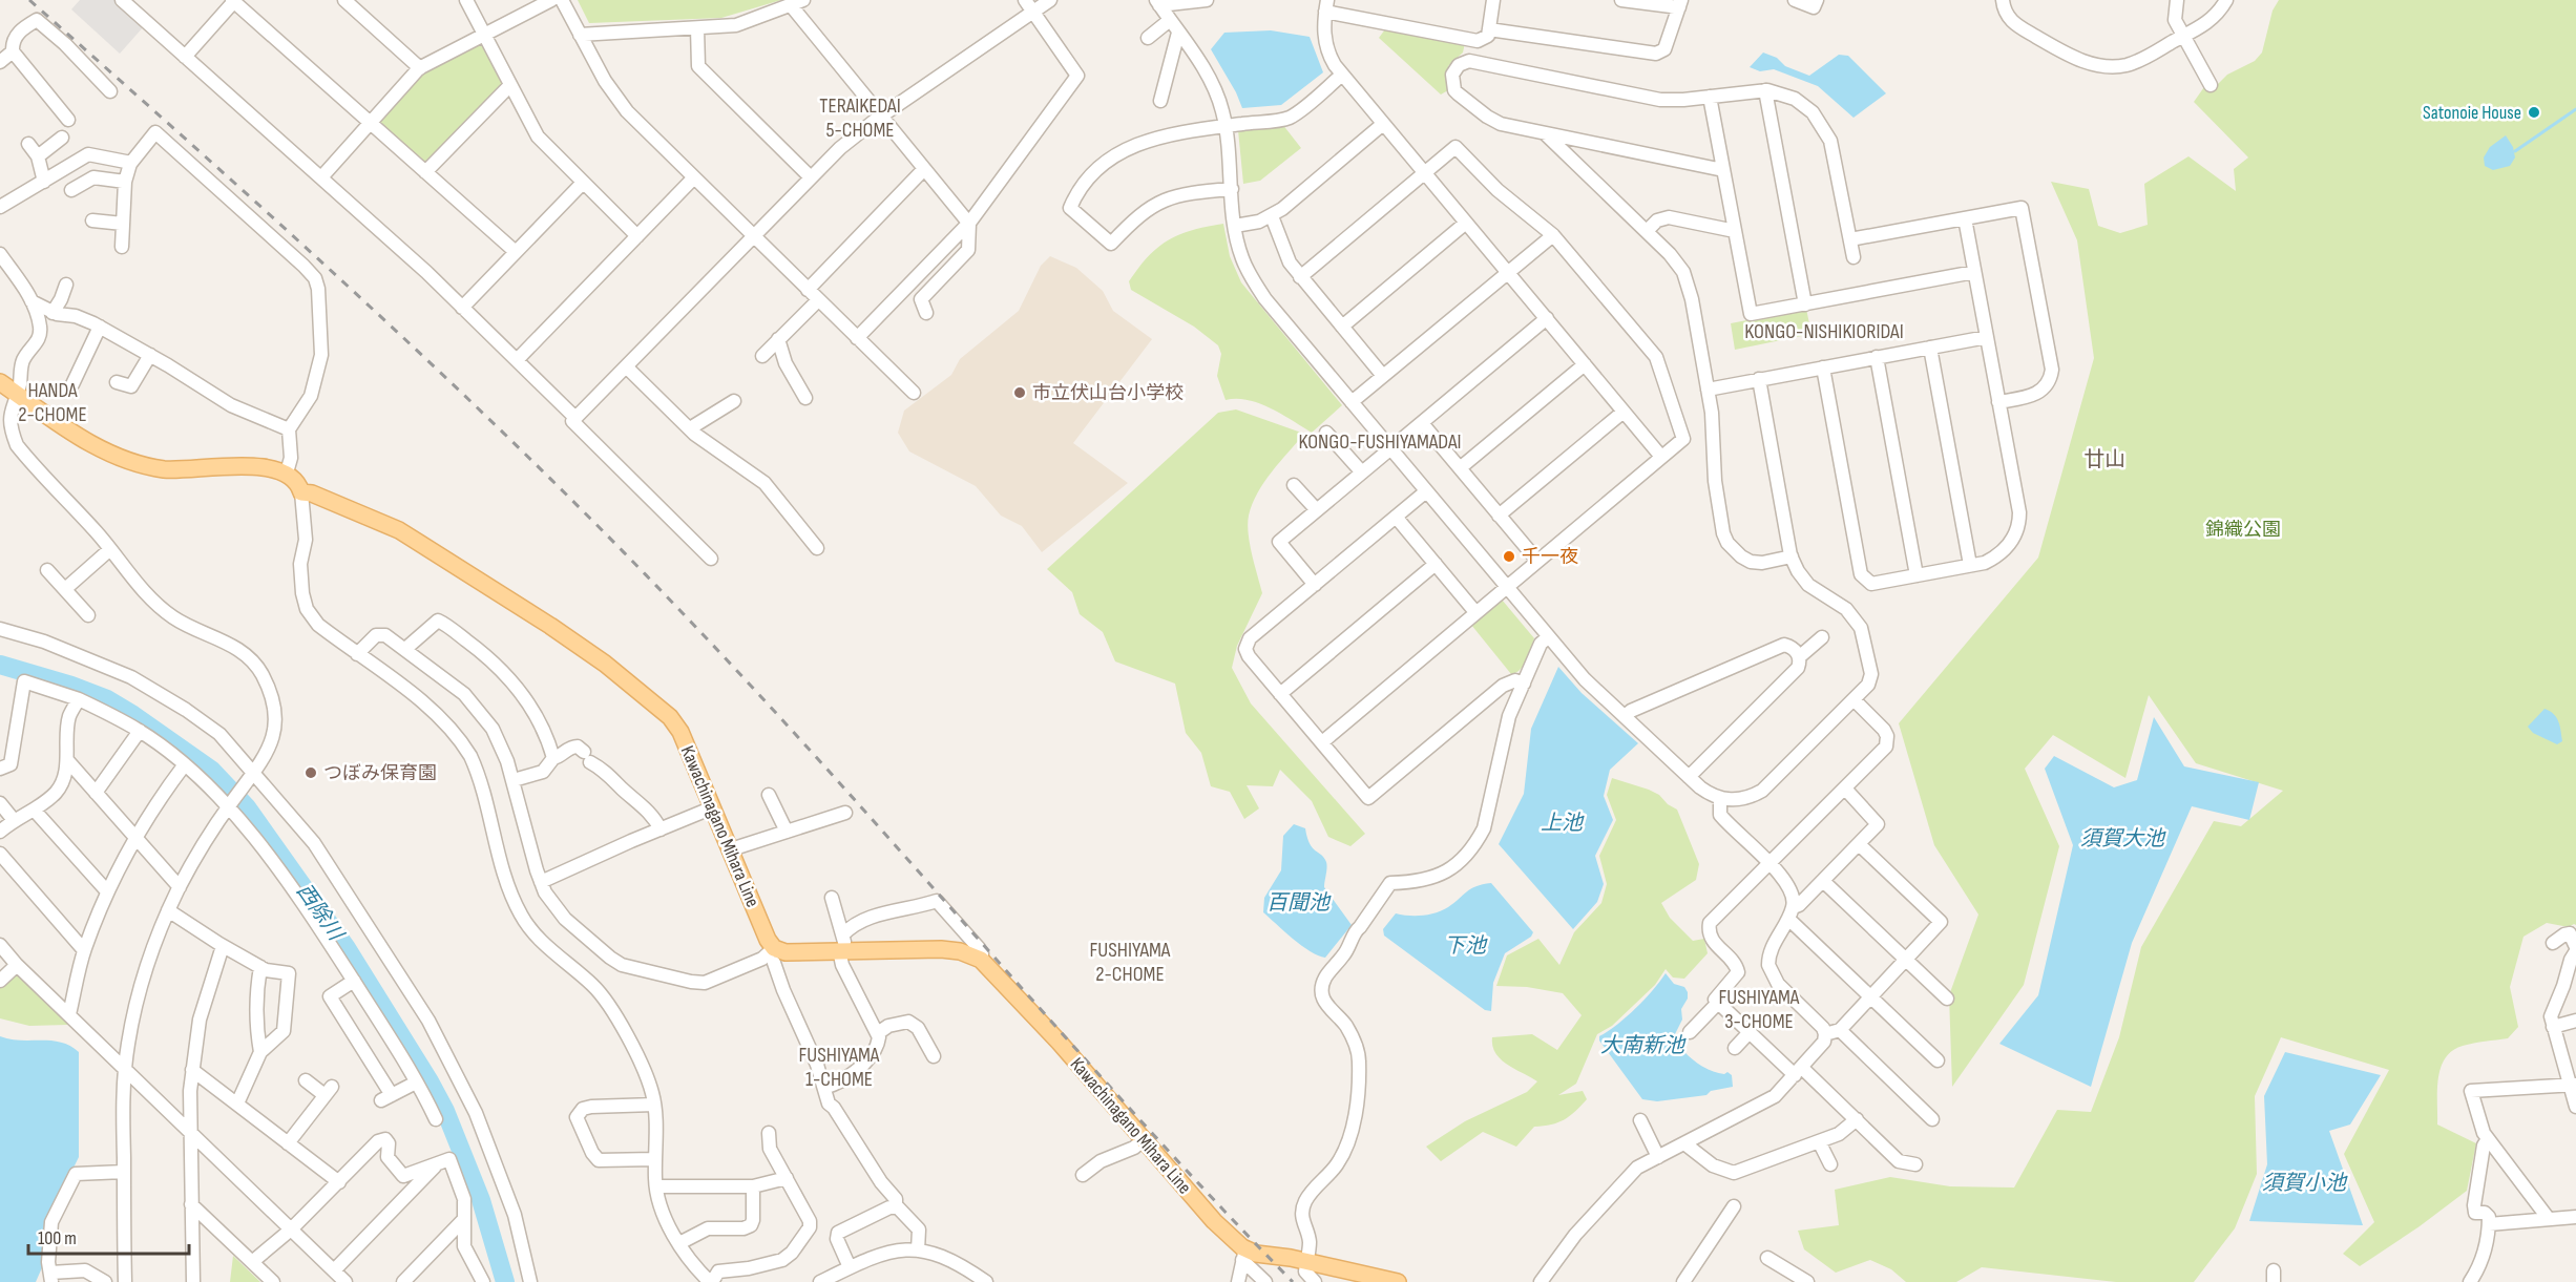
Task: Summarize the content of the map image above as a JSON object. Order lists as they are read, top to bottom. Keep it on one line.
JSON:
{"streets":{"main road":["Kawachinagano Mihara Line"]},"districts":["TERAIKEDAI 5-CHOME","KONGO-NISHIKIORIDAI","HANDA 2-CHOME","KONGO-FUSHIYAMADAI","廿山","FUSHIYAMA 2-CHOME","FUSHIYAMA 3-CHOME","FUSHIYAMA 1-CHOME"],"water":["上池","須賀大池","百聞池","西除川","下池","大南新池","須賀小池"],"parks":["錦織公園"],"places":["Satonoie House","市立伏山台小学校","千一夜","つぼみ保育園"],"scale_bar":"100 m"}
